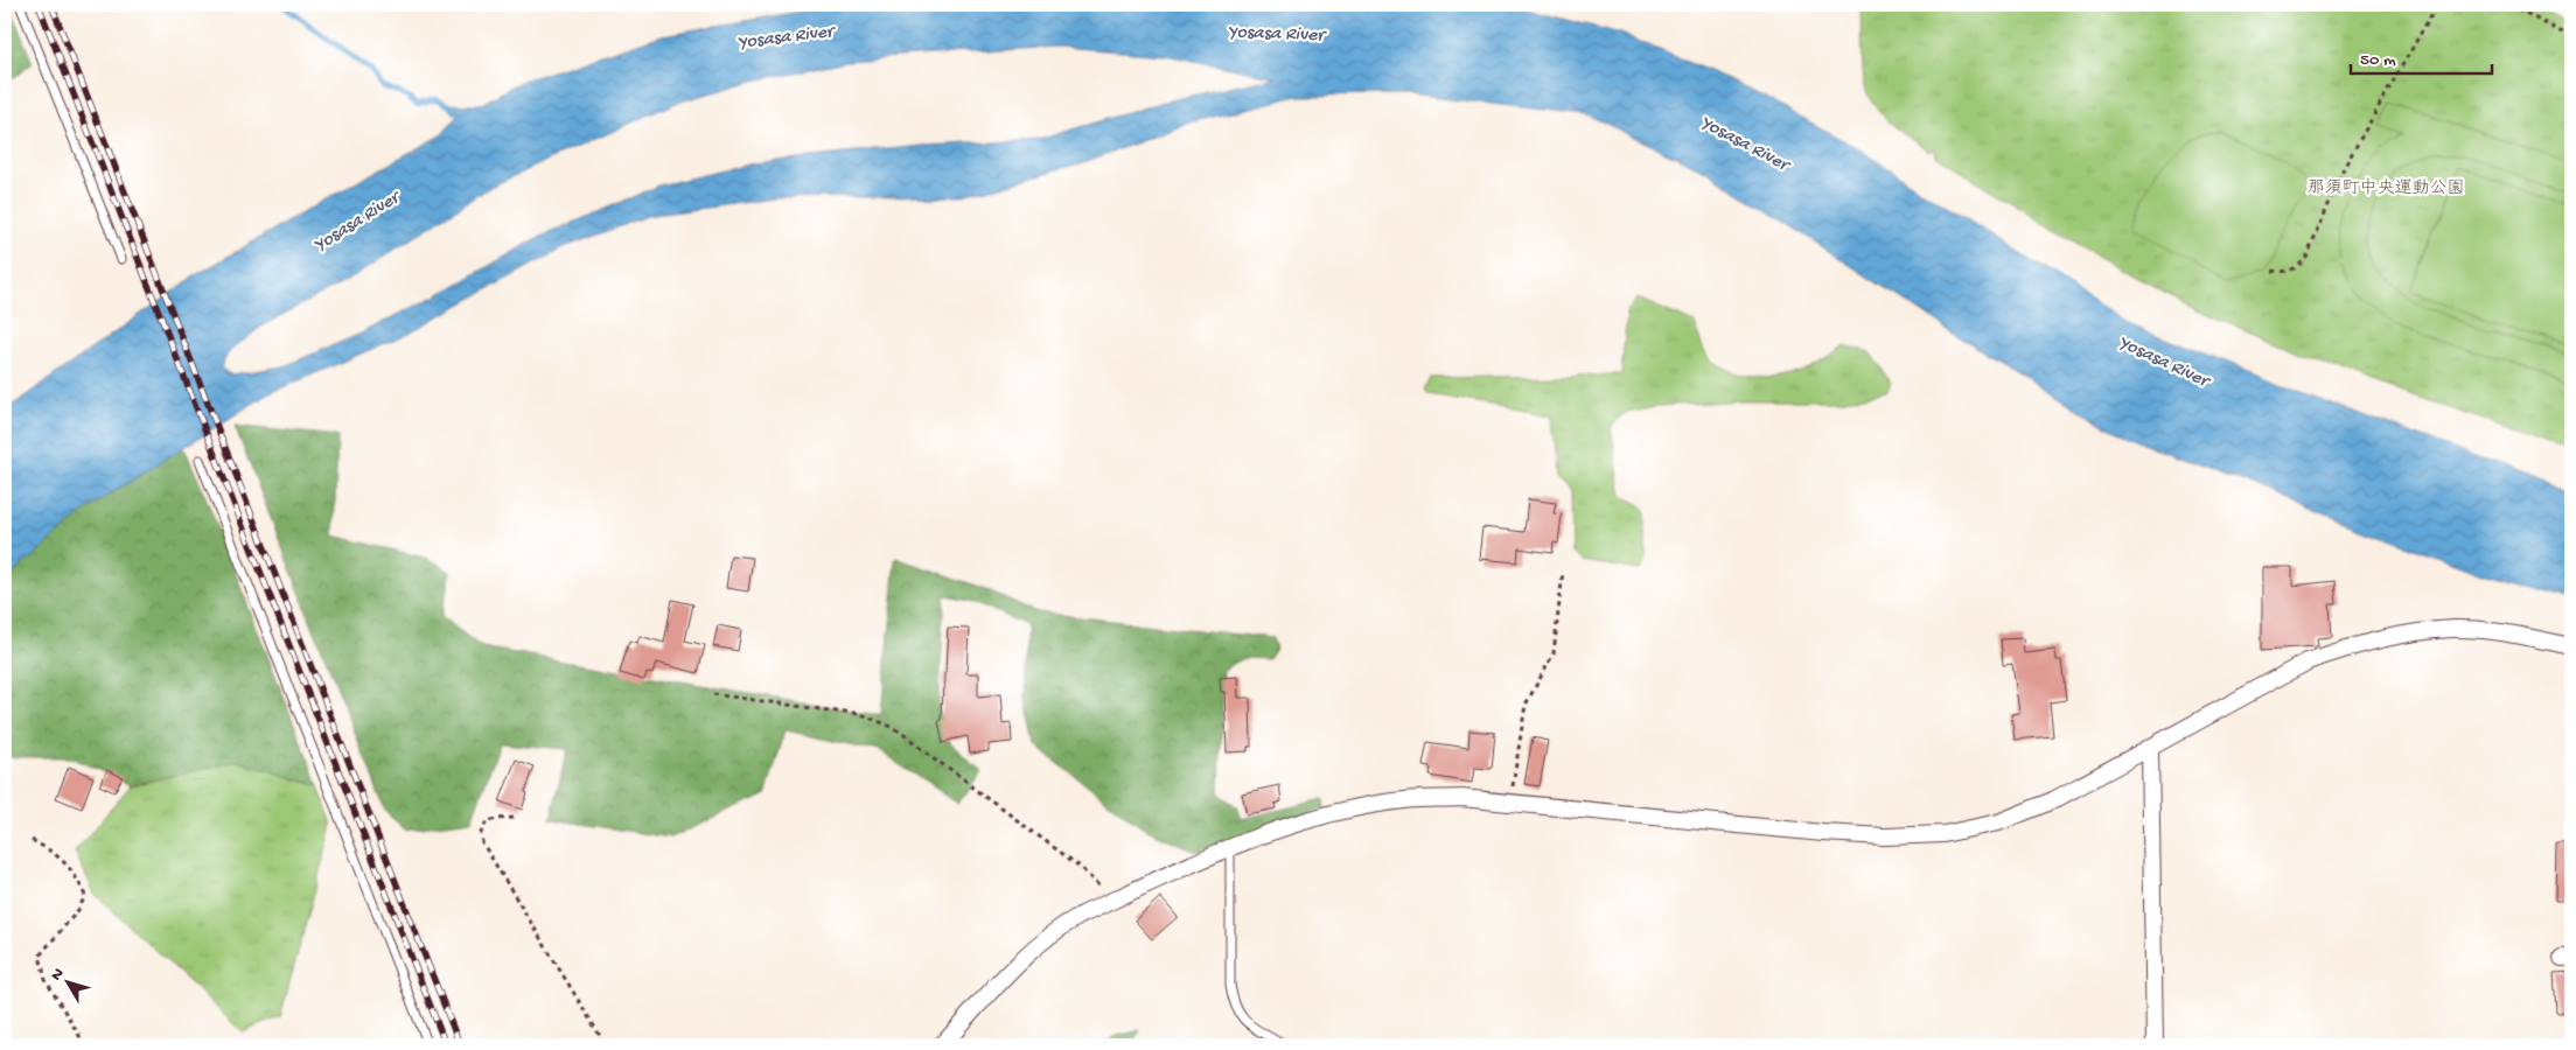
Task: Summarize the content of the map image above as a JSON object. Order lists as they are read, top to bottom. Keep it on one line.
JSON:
{"water":["Yosasa River"],"parks":["那須町中央運動公園"],"scale_bar":"50 m","north":"top left"}
